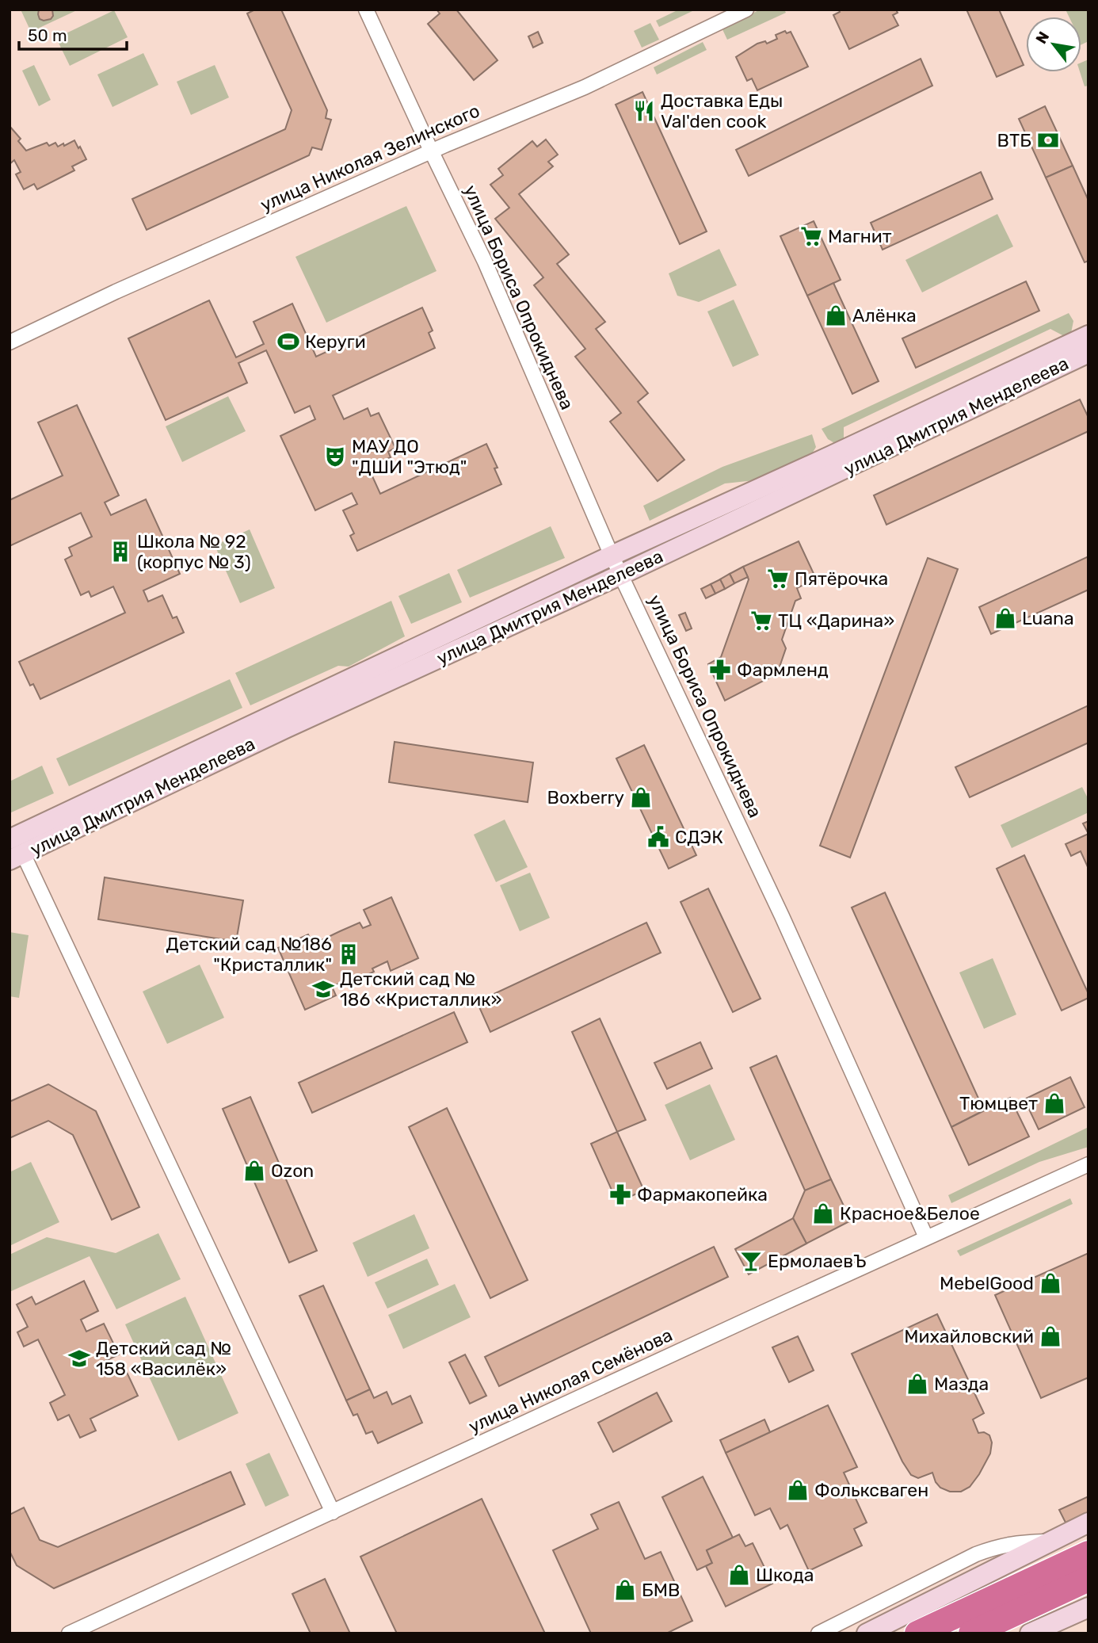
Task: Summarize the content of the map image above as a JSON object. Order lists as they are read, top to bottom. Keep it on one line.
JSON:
{"streets":{"street":["улица Николая Зелинского","улица Бориса Опрокиднева","улица Дмитрия Менделеева","улица Николая Семёнова"]},"crossings":[["улица Николая Зелинского","улица Бориса Опрокиднева"],["улица Бориса Опрокиднева","улица Дмитрия Менделеева"],["улица Бориса Опрокиднева","улица Николая Семёнова"]],"places":{"restaurant":["Доставка Еды Val'den cook"],"bank":["ВТБ"],"supermarket":["Магнит","Пятёрочка","ТЦ «Дарина»"],"shop":["Алёнка","Luana","Boxberry","Тюмцвет","Ozon","Красное&Белое","MebelGood","Михайловский","Мазда","Фольксваген","Шкода","БМВ"],"sports":["Керуги"],"theatre":["МАУ ДО \"ДШИ \"Этюд\""],"building":["Школа № 92 (корпус № 3)","Детский сад №186 \"Кристаллик\""],"pharmacy":["Фармленд","Фармакопейка"],"public building":["СДЭК"],"school or university":["Детский сад № 186 «Кристаллик»","Детский сад № 158 «Василёк»"],"bar":["ЕрмолаевЪ"]},"scale_bar":"50 m","north":"top left"}
